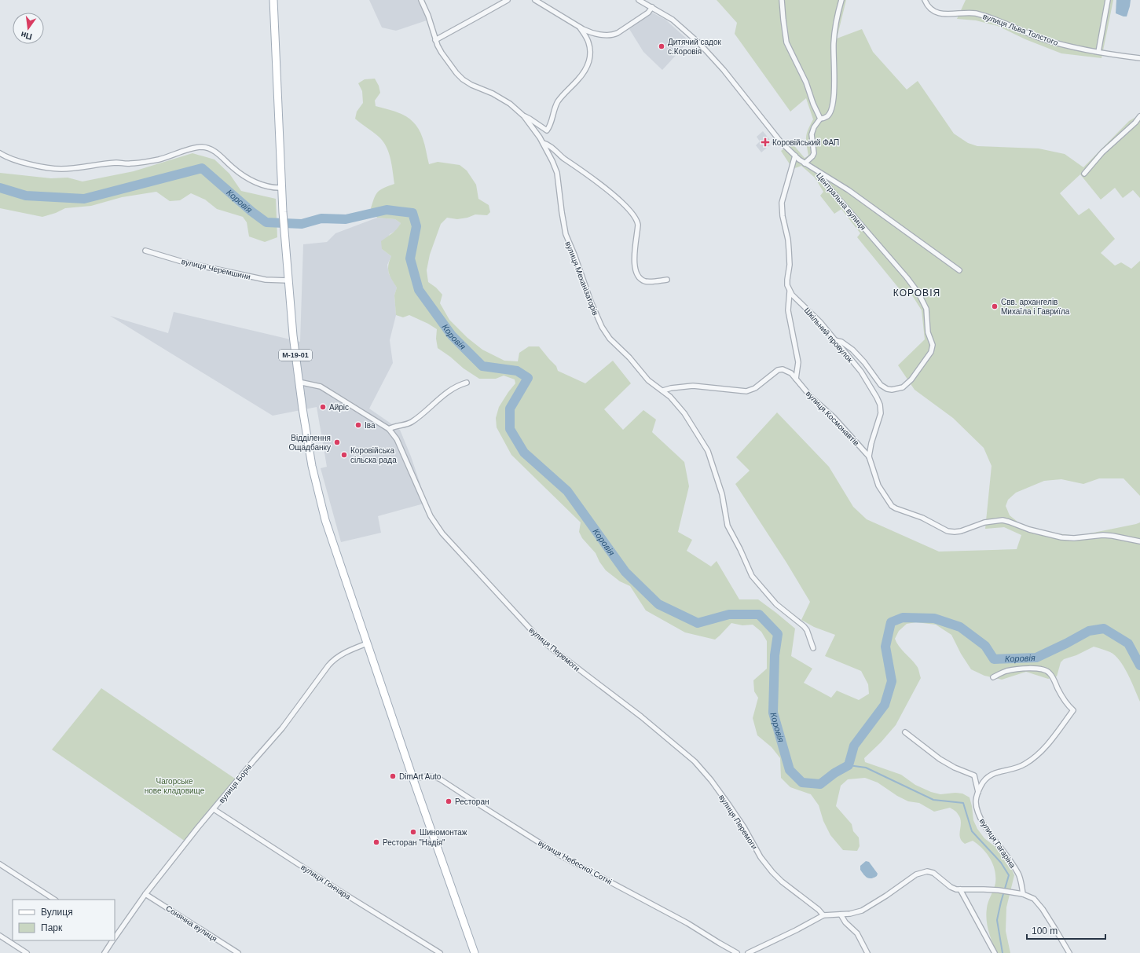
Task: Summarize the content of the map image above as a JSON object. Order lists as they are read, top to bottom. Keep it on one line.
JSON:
{"streets":{"main road":["М-19-01"],"street":["вулиця Льва Толстого","Центральна вулиця","вулиця Черемшини","вулиця Механізаторів","Шкільний провулок","вулиця Космонавтів","вулиця Перемоги","вулиця Борчі","вулиця Гагаріна","вулиця Небесної Сотні","вулиця Гончара","Сонячна вулиця"]},"crossings":[["Центральна вулиця","Шкільний провулок"],["вулиця Черемшини","М-19-01"],["вулиця Механізаторів","вулиця Космонавтів"],["Шкільний провулок","вулиця Космонавтів"],["М-19-01","вулиця Перемоги"],["М-19-01","вулиця Борчі"],["М-19-01","вулиця Небесної Сотні"],["вулиця Борчі","вулиця Гончара"],["вулиця Борчі","Сонячна вулиця"]],"districts":["КОРОВІЯ"],"water":["Коровія"],"parks":["Чагорське нове кладовище"],"places":{"other":["Дитячий садок с.Коровія","Свв. архангелів Михаїла і Гавриїла","Айріс","Іва","Відділення Ощадбанку","Коровійська сільска рада","DimArt Auto","Ресторан","Шиномонтаж","Ресторан \"Надія\""],"health":["Коровійський ФАП"]},"legend":["Вулиця","Парк"],"scale_bar":"100 m","north":"bottom"}
